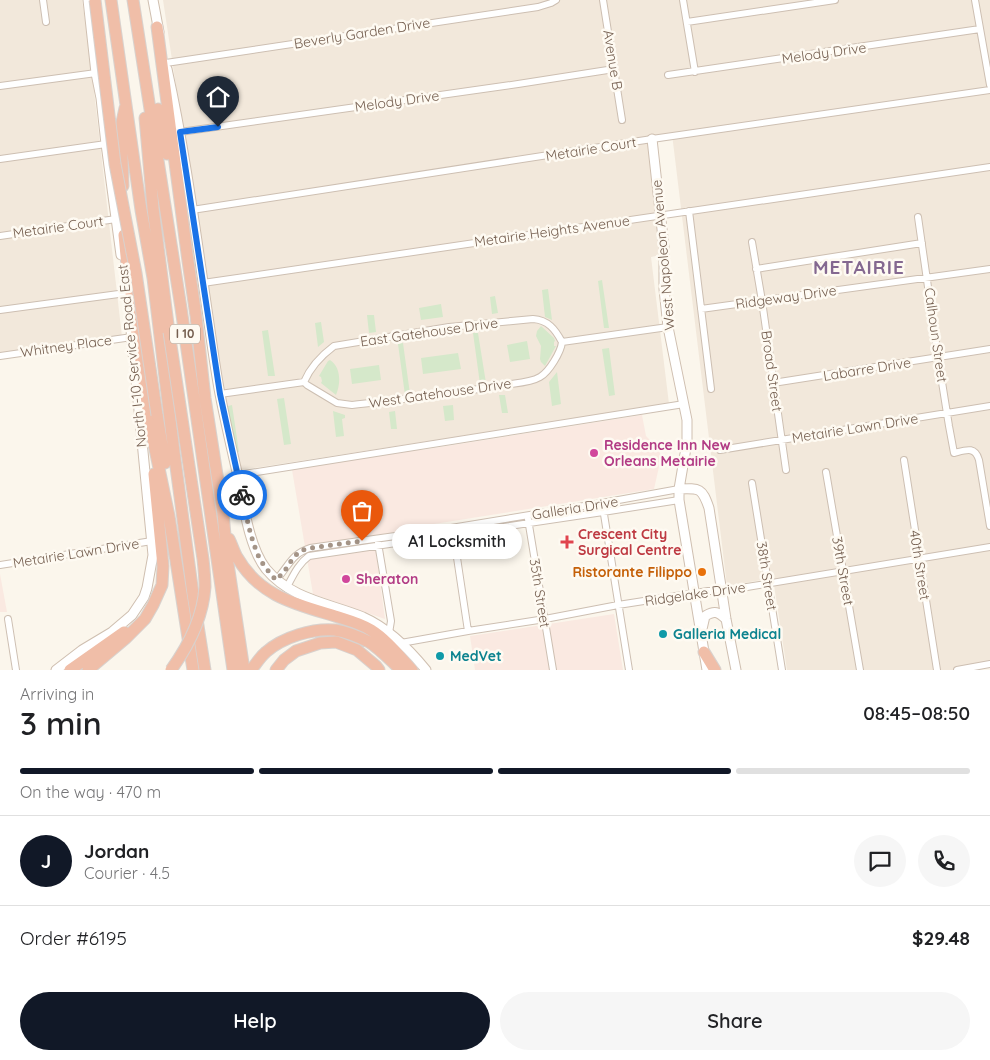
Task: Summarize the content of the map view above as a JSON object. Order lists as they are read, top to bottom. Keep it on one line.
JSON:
{"streets":{"highway":["I 10"],"street":["Beverly Garden Drive","Melody Drive","Avenue B","Metairie Court","Metairie Heights Avenue","West Napoleon Avenue","Ridgeway Drive","East Gatehouse Drive","Calhoun Street","Whitney Place","North I-10 Service Road East","Labarre Drive","Broad Street","West Gatehouse Drive","Metairie Lawn Drive","Galleria Drive","40th Street","39th Street","38th Street","35th Street","Ridgelake Drive"]},"crossings":[["Melody Drive","Avenue B"],["Metairie Court","West Napoleon Avenue"],["Metairie Court","North I-10 Service Road East"],["Metairie Heights Avenue","West Napoleon Avenue"],["West Napoleon Avenue","Galleria Drive"],["West Napoleon Avenue","Ridgelake Drive"],["Ridgeway Drive","Calhoun Street"],["Ridgeway Drive","Broad Street"],["East Gatehouse Drive","West Gatehouse Drive"],["Calhoun Street","Labarre Drive"],["Calhoun Street","Metairie Lawn Drive"],["Whitney Place","North I-10 Service Road East"],["North I-10 Service Road East","Metairie Lawn Drive"],["Labarre Drive","Broad Street"],["Broad Street","Metairie Lawn Drive"],["Galleria Drive","35th Street"],["Galleria Drive","Ridgelake Drive"],["40th Street","Ridgelake Drive"],["39th Street","Ridgelake Drive"],["38th Street","Ridgelake Drive"],["35th Street","Ridgelake Drive"]],"districts":["METAIRIE"],"places":{"other":["Residence Inn New Orleans Metairie","A1 Locksmith","Ristorante Filippo","Sheraton","Galleria Medical","MedVet"],"health":["Crescent City Surgical Centre"]},"page":{"bubble":"A1 Locksmith","heading":["3 min","Arriving in","08:45–08:50"],"panel":["Jordan","Courier · 4.5","Order #6195","$29.48"],"bar":"On the way · 470 m","round":"J","buttons":["Help","Share"]}}
